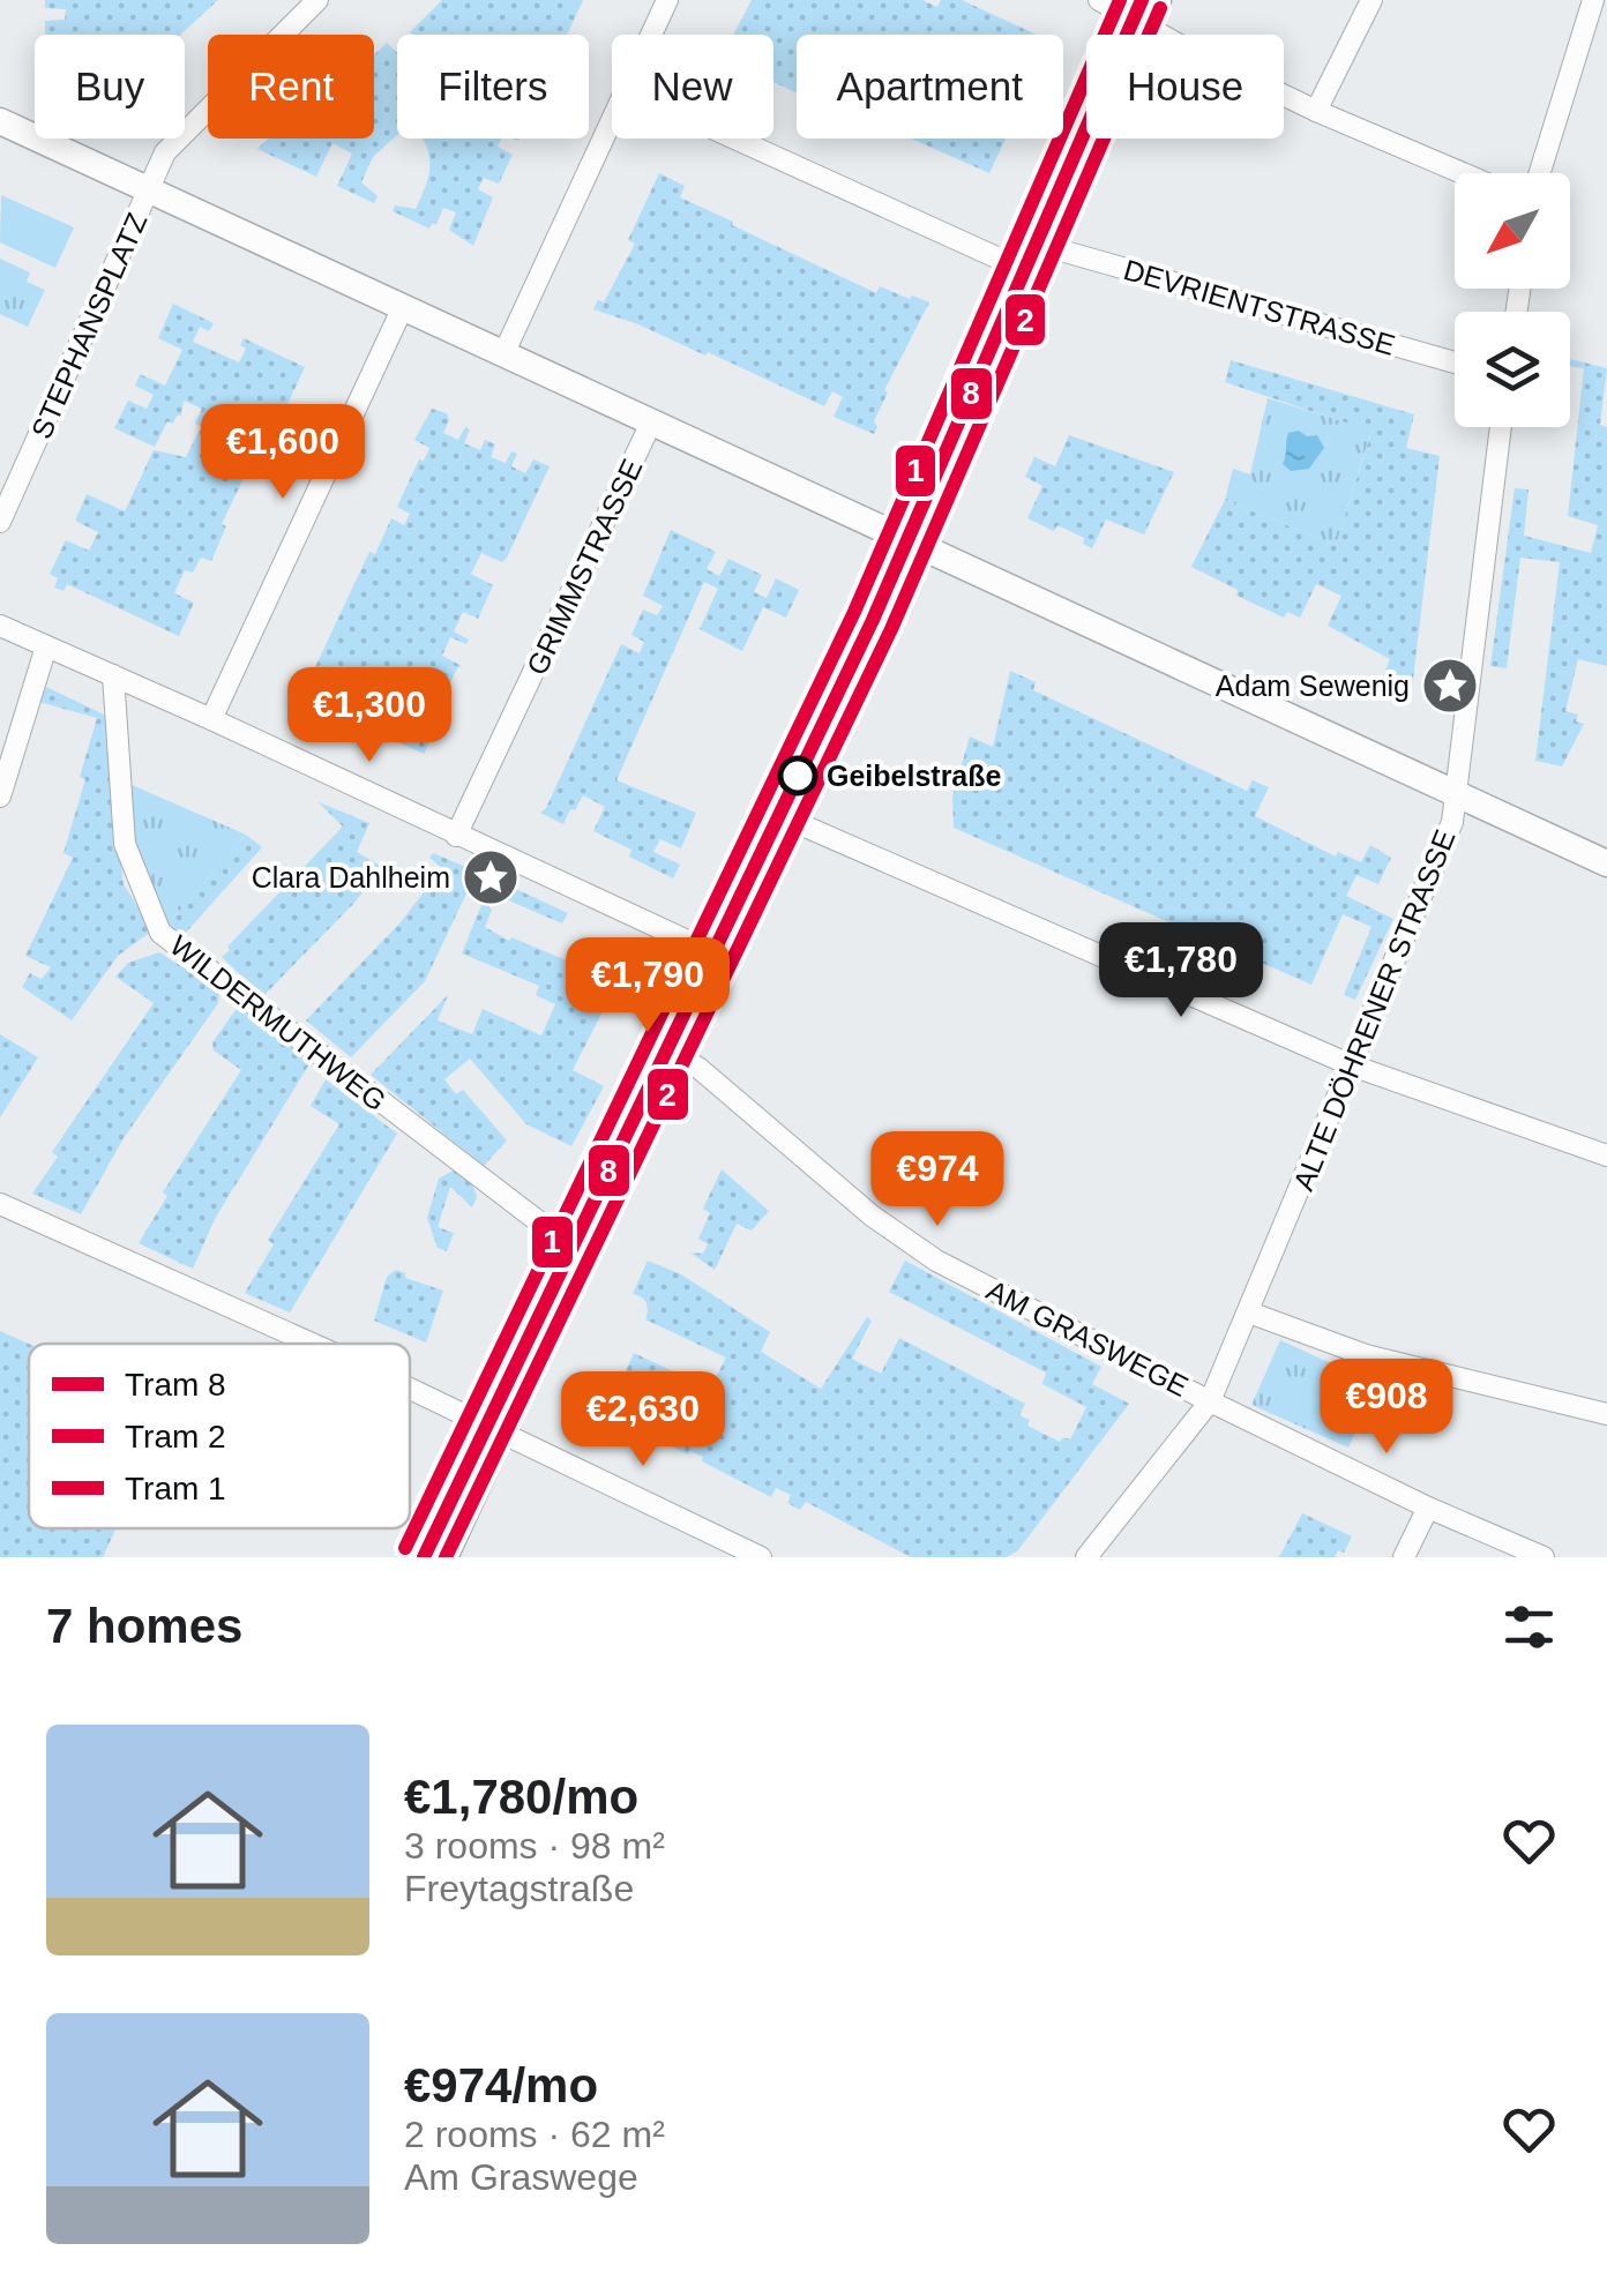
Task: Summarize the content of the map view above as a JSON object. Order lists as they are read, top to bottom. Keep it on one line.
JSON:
{"streets":{"street":["DEVRIENTSTRASSE","STEPHANSPLATZ","GRIMMSTRASSE","ALTE DÖHRENER STRASSE","WILDERMUTHWEG","AM GRASWEGE"]},"crossings":[["ALTE DÖHRENER STRASSE","AM GRASWEGE"]],"places":{"place":["Adam Sewenig","Clara Dahlheim"],"other":["Geibelstraße"]},"lines":["tram line 8","tram line 1","tram line 2"],"legend":["Tram 8","Tram 2","Tram 1"],"north":"bottom left","page":{"chip":["Buy","Rent","Filters","New","Apartment","House"],"price":["€1,600","€1,300","€1,780","€1,790","€974","€908","€2,630"],"heading":"7 homes","list":[{"name":"€1,780/mo","note":"3 rooms · 98 m² · Freytagstraße"},{"name":"€974/mo","note":"2 rooms · 62 m² · Am Graswege"}]}}
